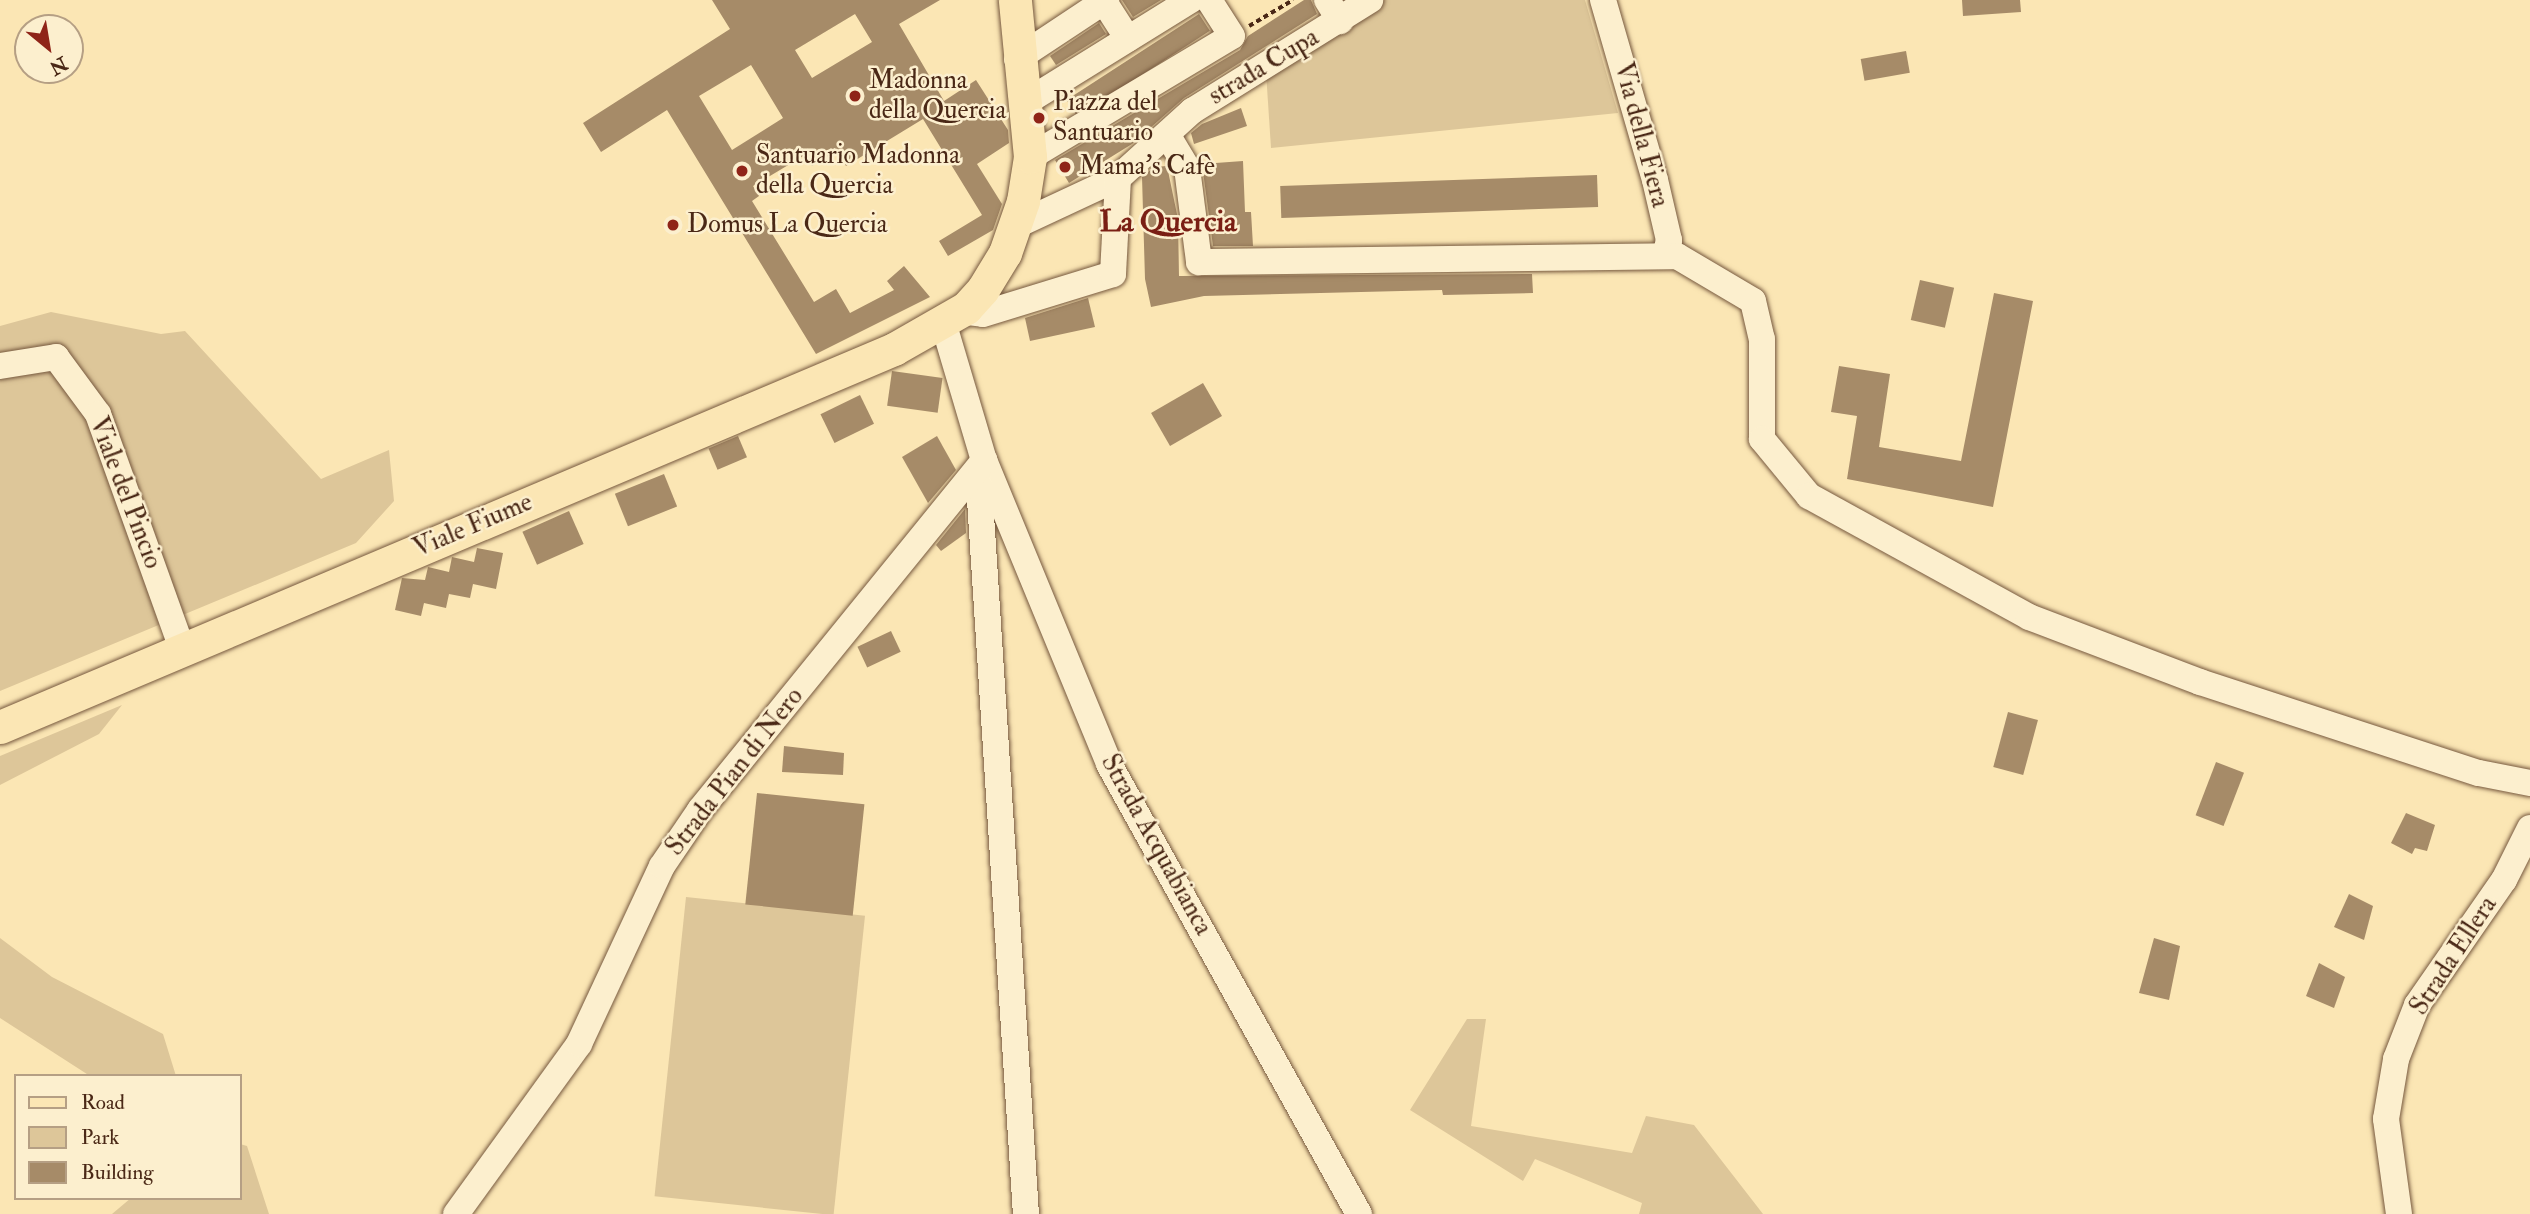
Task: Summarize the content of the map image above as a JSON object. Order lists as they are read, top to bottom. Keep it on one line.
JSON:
{"streets":{"main road":["Viale Fiume"],"street":["strada Cupa","Via della Fiera","Viale del Pincio","Strada Pian di Nero","Strada Acquabianca","Strada Ellera"]},"crossings":[["strada Cupa","Viale Fiume"],["Viale del Pincio","Viale Fiume"],["Viale Fiume","Strada Acquabianca"],["Strada Pian di Nero","Strada Acquabianca"]],"districts":["La Quercia"],"places":["Madonna della Quercia","Piazza del Santuario","Mama’s Cafè","Santuario Madonna della Quercia","Domus La Quercia"],"legend":["Road","Park","Building"],"north":"bottom right"}
